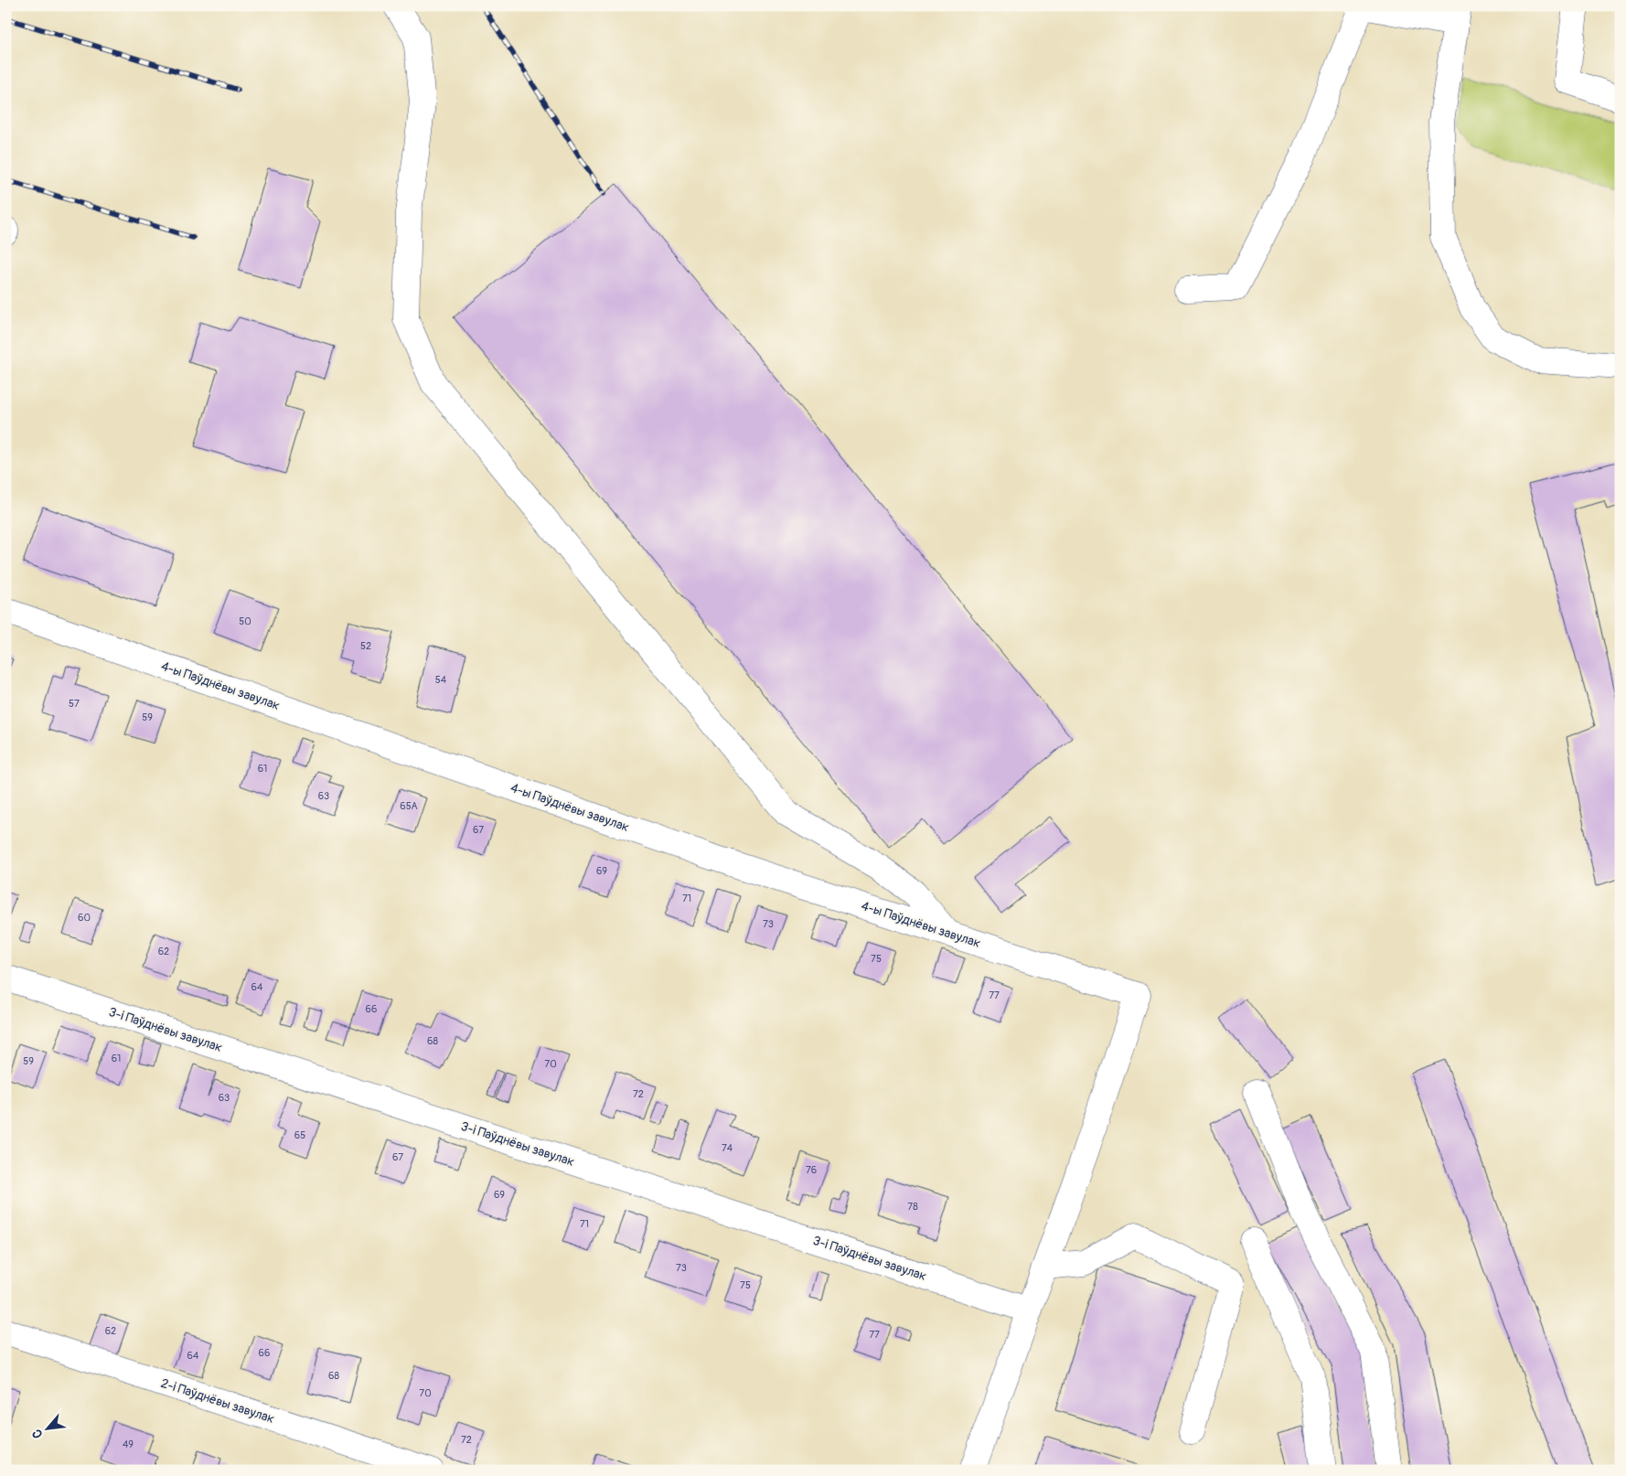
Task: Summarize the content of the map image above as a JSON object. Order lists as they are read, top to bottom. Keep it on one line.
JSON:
{"streets":{"street":["4-ы Паўднёвы завулак","3-і Паўднёвы завулак","2-і Паўднёвы завулак"]},"house_numbers":["50","52","54","57","59","61","63","65А","67","69","71","60","73","62","75","64","77","66","68","61","59","70","72","63","65","74","67","76","69","78","71","73","75","62","77","66","64","68","70","72","49"],"north":"bottom left"}
